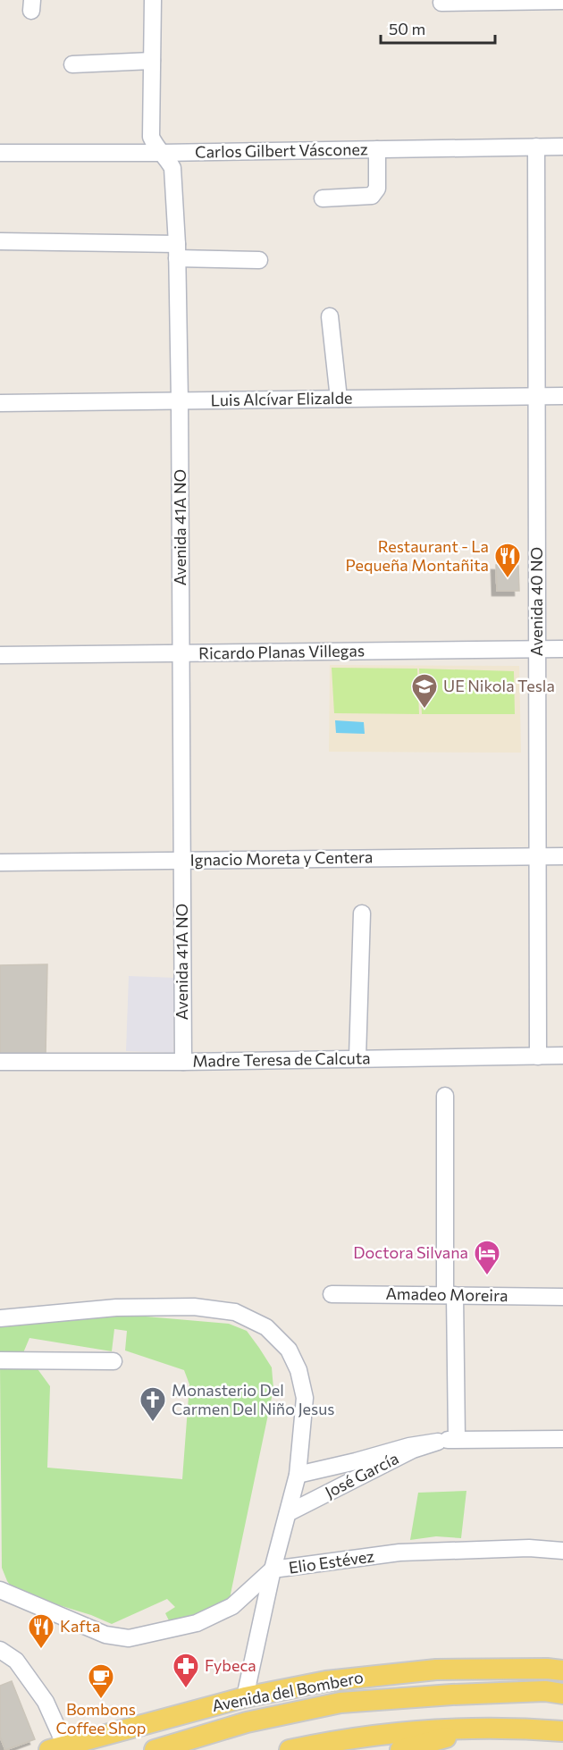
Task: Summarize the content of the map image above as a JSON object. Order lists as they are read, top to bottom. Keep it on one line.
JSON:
{"streets":{"main road":["Avenida del Bombero"],"street":["Carlos Gilbert Vásconez","Luis Alcívar Elizalde","Avenida 41A NO","Avenida 40 NO","Ricardo Planas Villegas","Ignacio Moreta y Centera","Madre Teresa de Calcuta","Amadeo Moreira","José García","Elio Estévez"]},"crossings":[["Carlos Gilbert Vásconez","Avenida 41A NO"],["Carlos Gilbert Vásconez","Avenida 40 NO"],["Luis Alcívar Elizalde","Avenida 41A NO"],["Luis Alcívar Elizalde","Avenida 40 NO"],["Avenida 41A NO","Ricardo Planas Villegas"],["Avenida 41A NO","Ignacio Moreta y Centera"],["Avenida 41A NO","Madre Teresa de Calcuta"],["Avenida 40 NO","Ricardo Planas Villegas"],["Avenida 40 NO","Ignacio Moreta y Centera"],["Avenida 40 NO","Madre Teresa de Calcuta"]],"places":{"restaurant":["Restaurant - La Pequeña Montañita","Kafta"],"school or university":["UE Nikola Tesla"],"hotel":["Doctora Silvana"],"church":["Monasterio Del Carmen Del Niño Jesus"],"pharmacy":["Fybeca"],"cafe":["Bombons Coffee Shop"]},"scale_bar":"50 m"}
